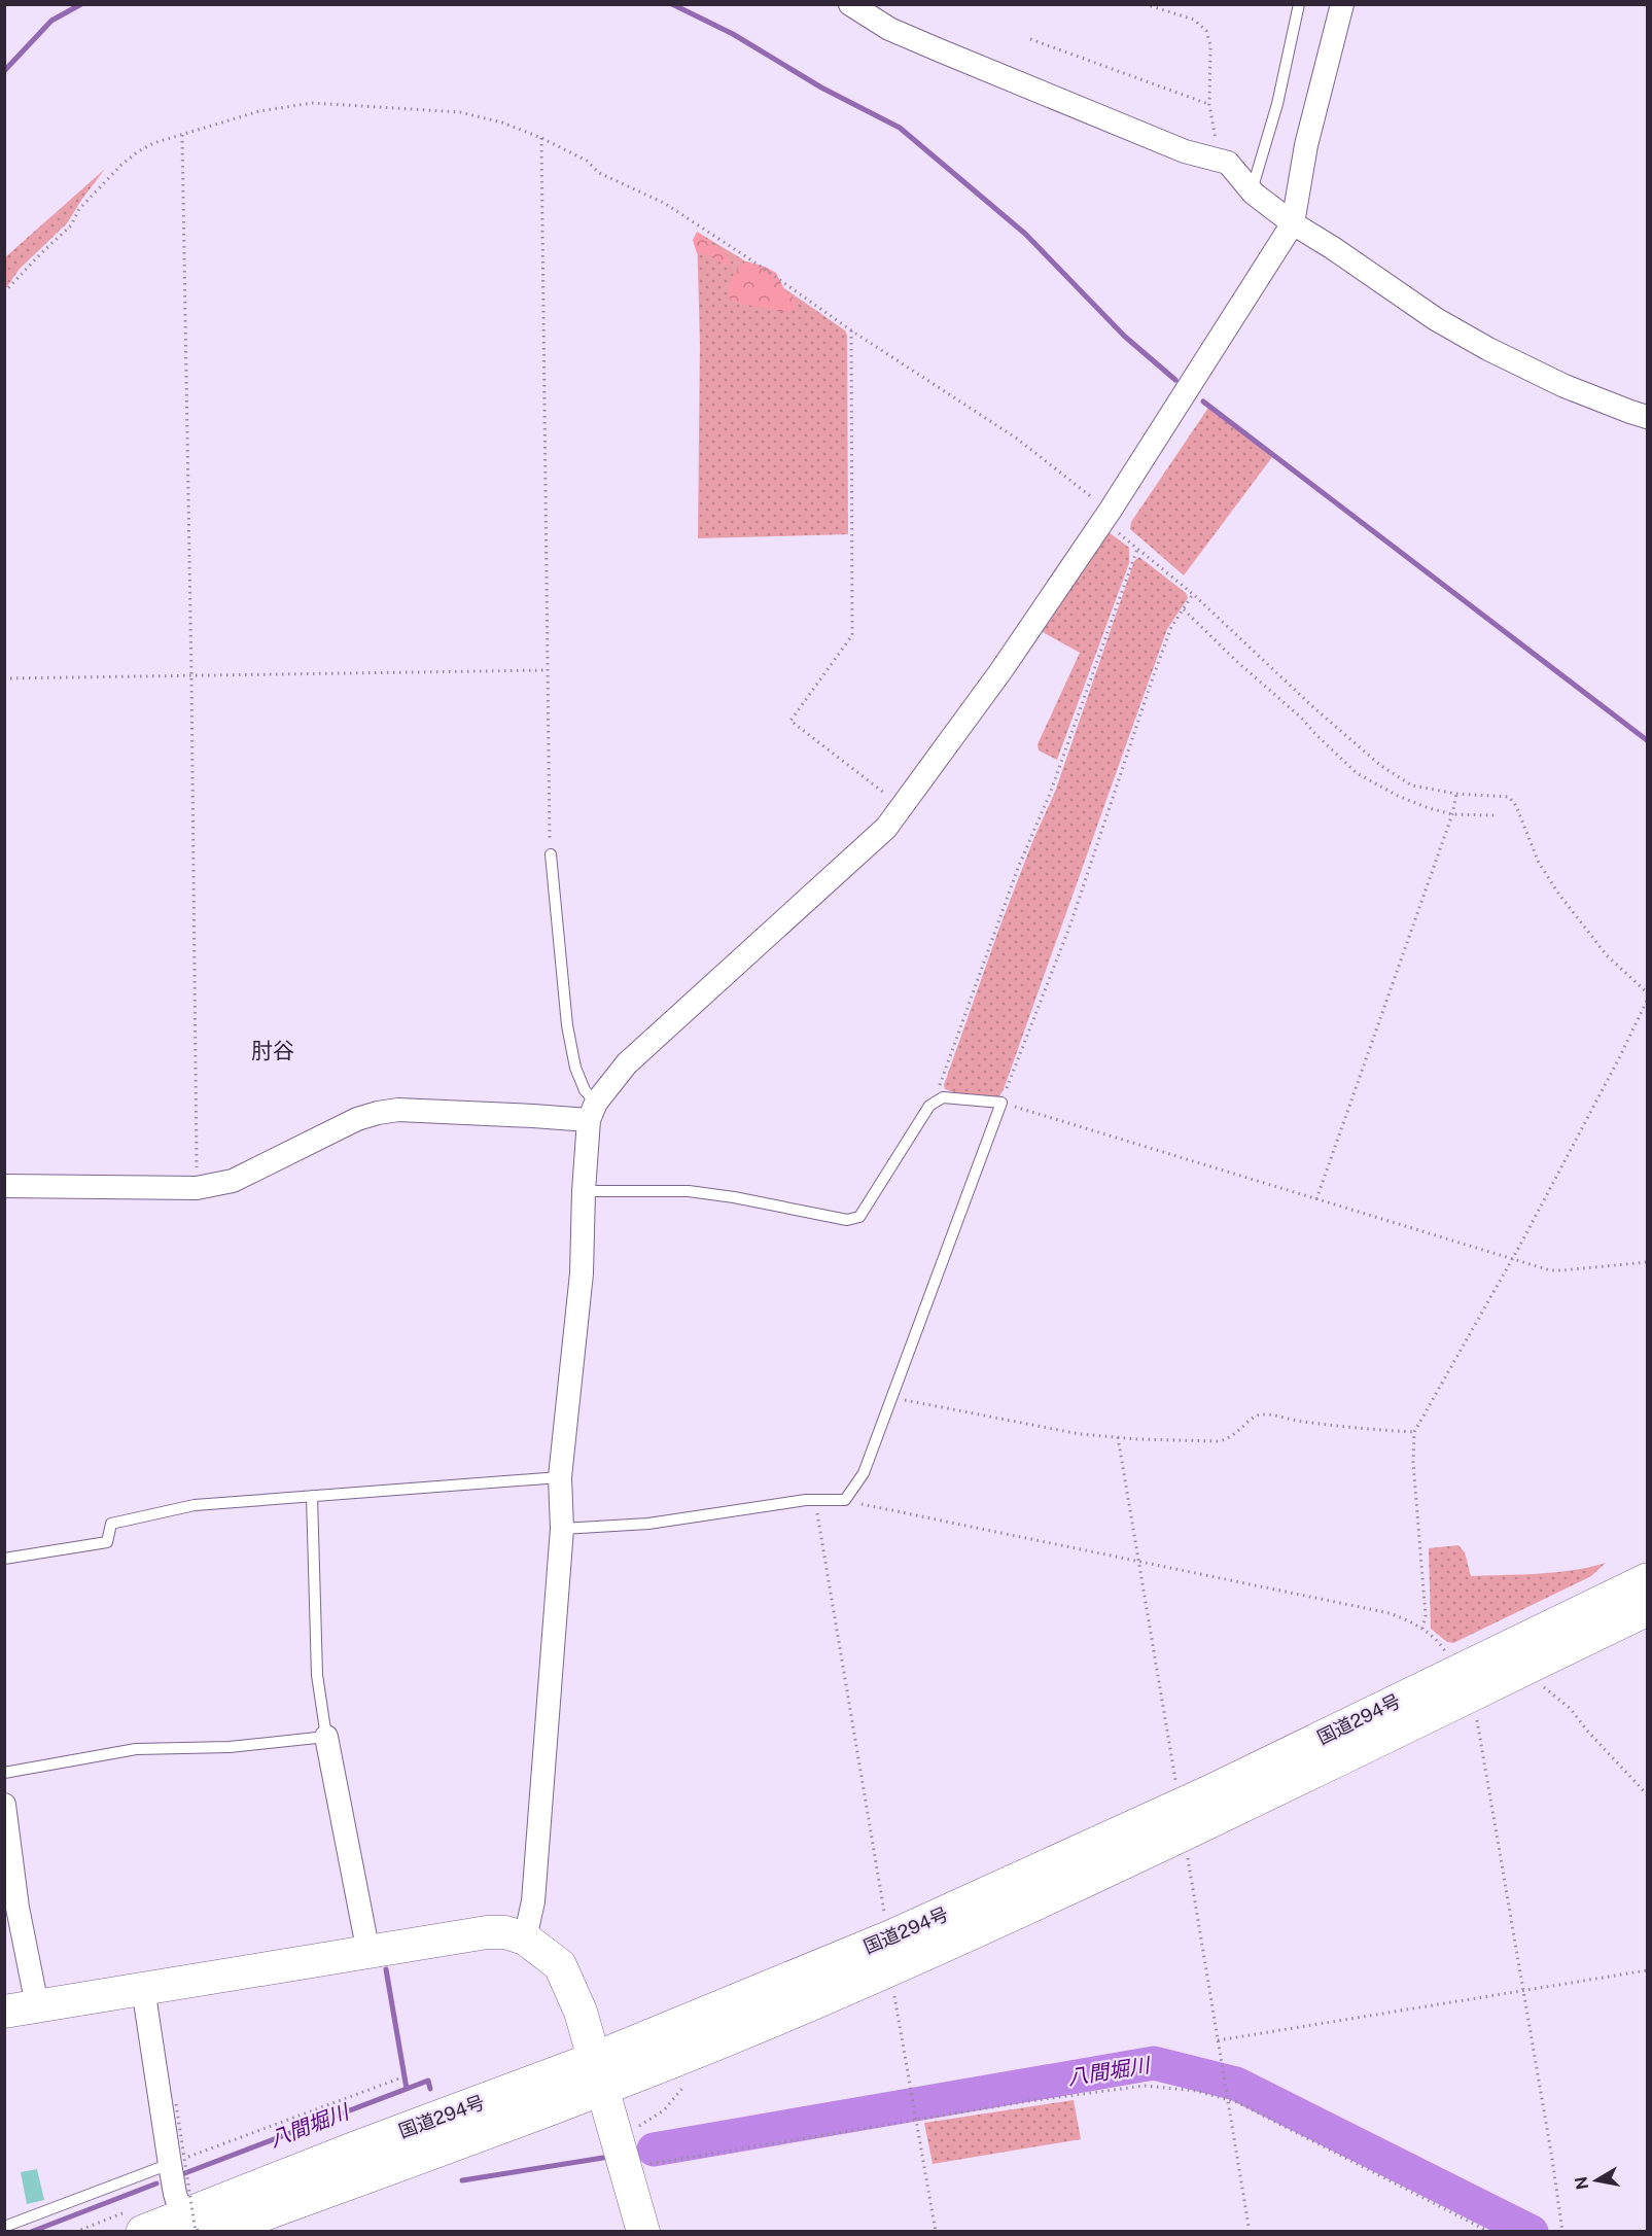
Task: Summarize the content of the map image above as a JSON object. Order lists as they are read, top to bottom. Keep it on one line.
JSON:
{"streets":{"highway":["国道294号"]},"districts":["肘谷"],"water":["八間堀川"],"north":"left"}
